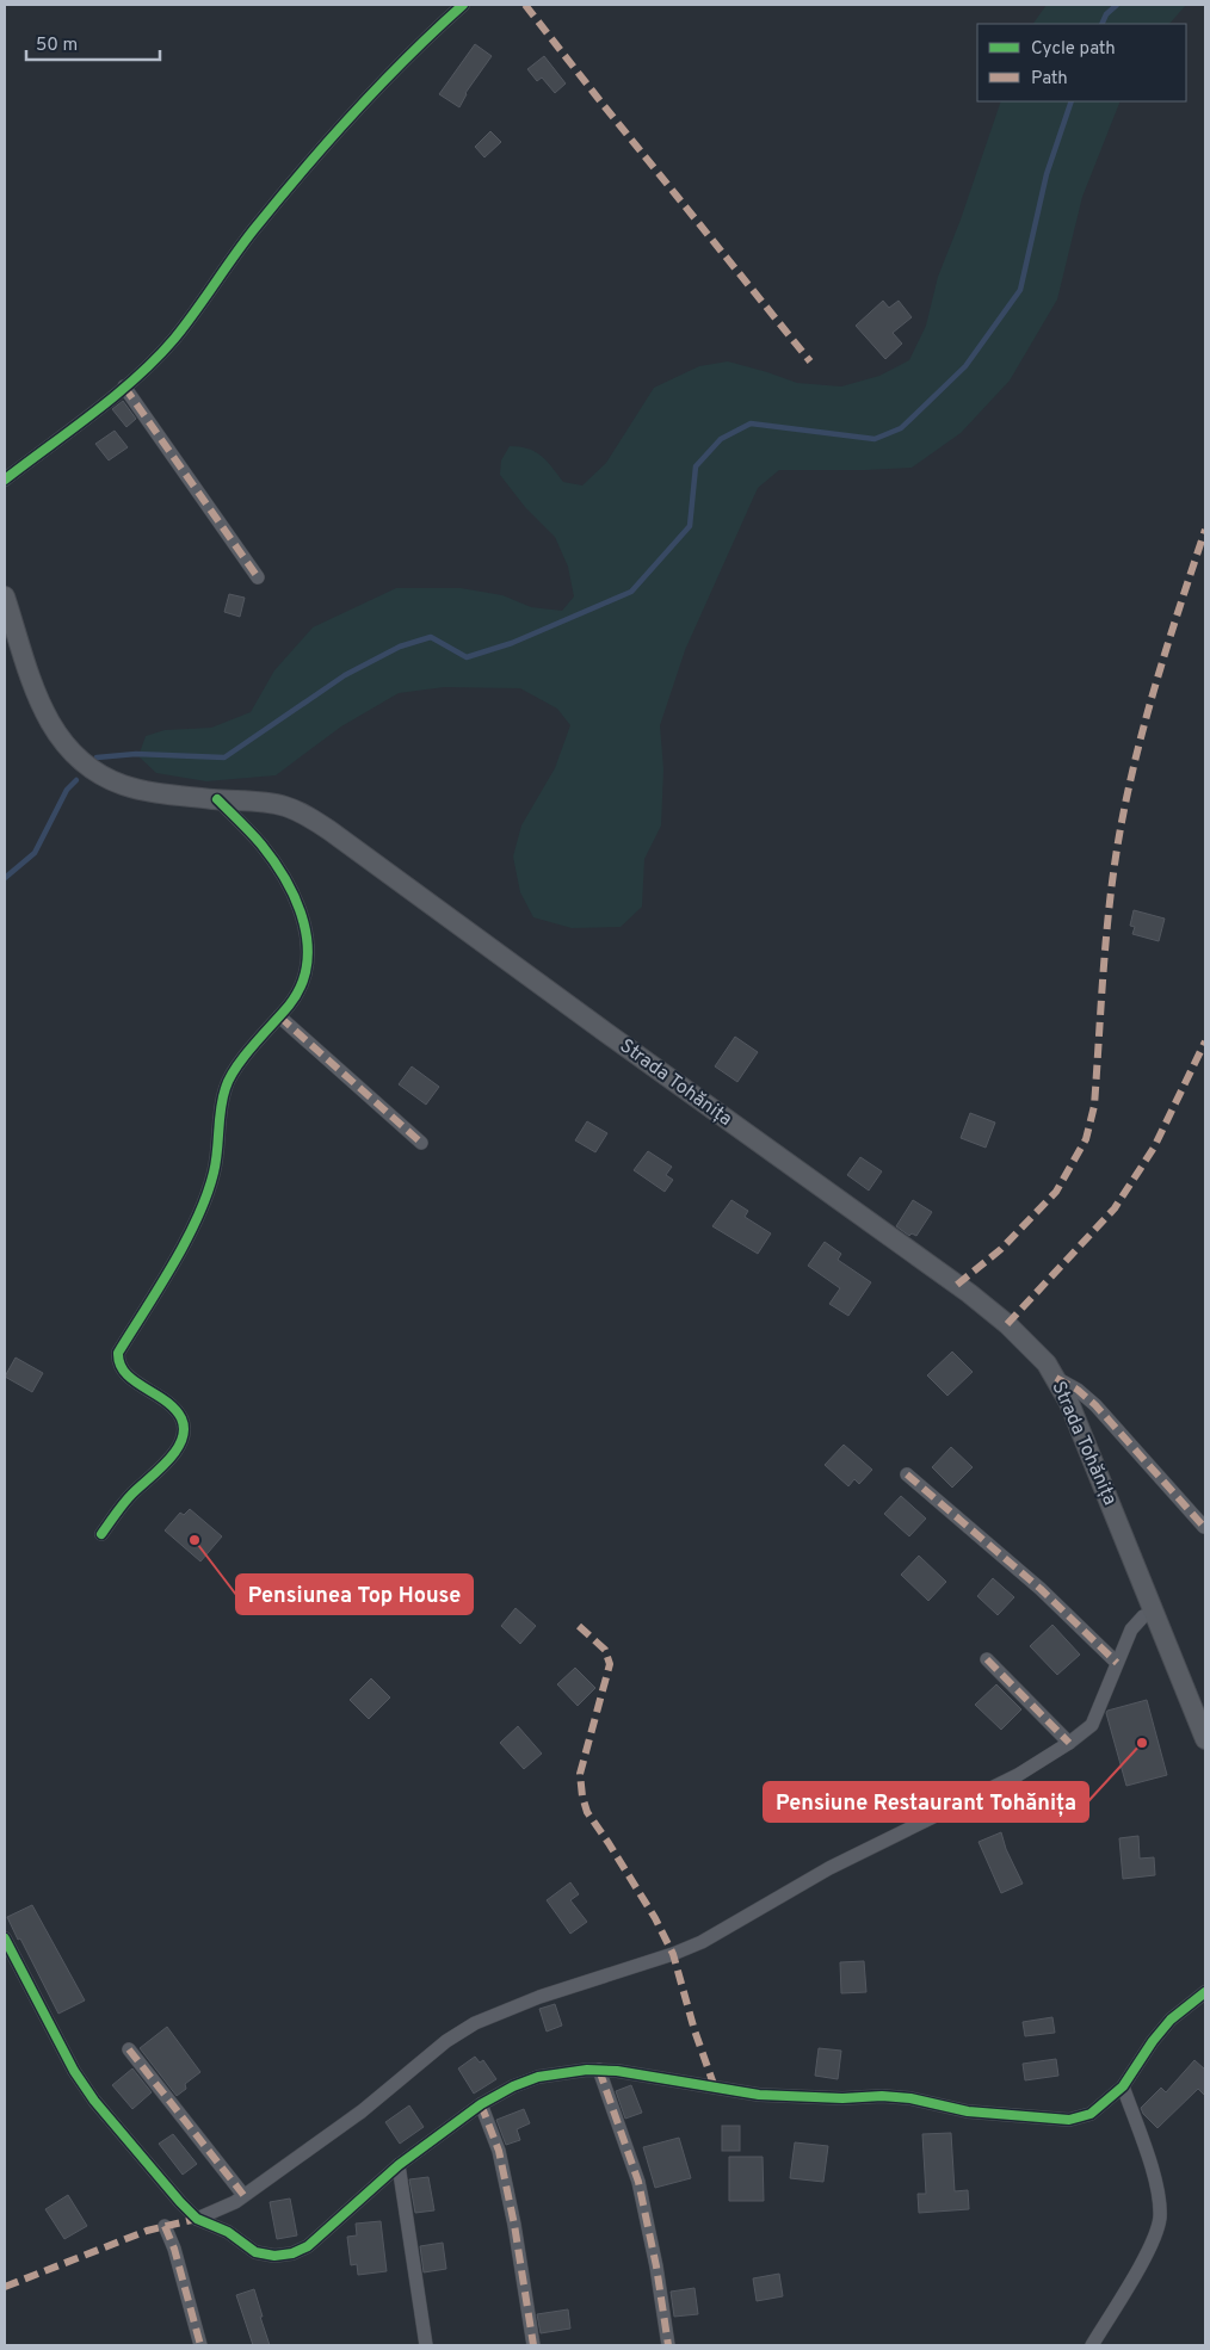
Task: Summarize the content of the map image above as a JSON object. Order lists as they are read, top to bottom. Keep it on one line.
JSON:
{"streets":{"main road":["Strada Tohănița"]},"places":["Pensiunea Top House","Pensiune Restaurant Tohănița"],"legend":["Cycle path","Path"],"scale_bar":"50 m"}
